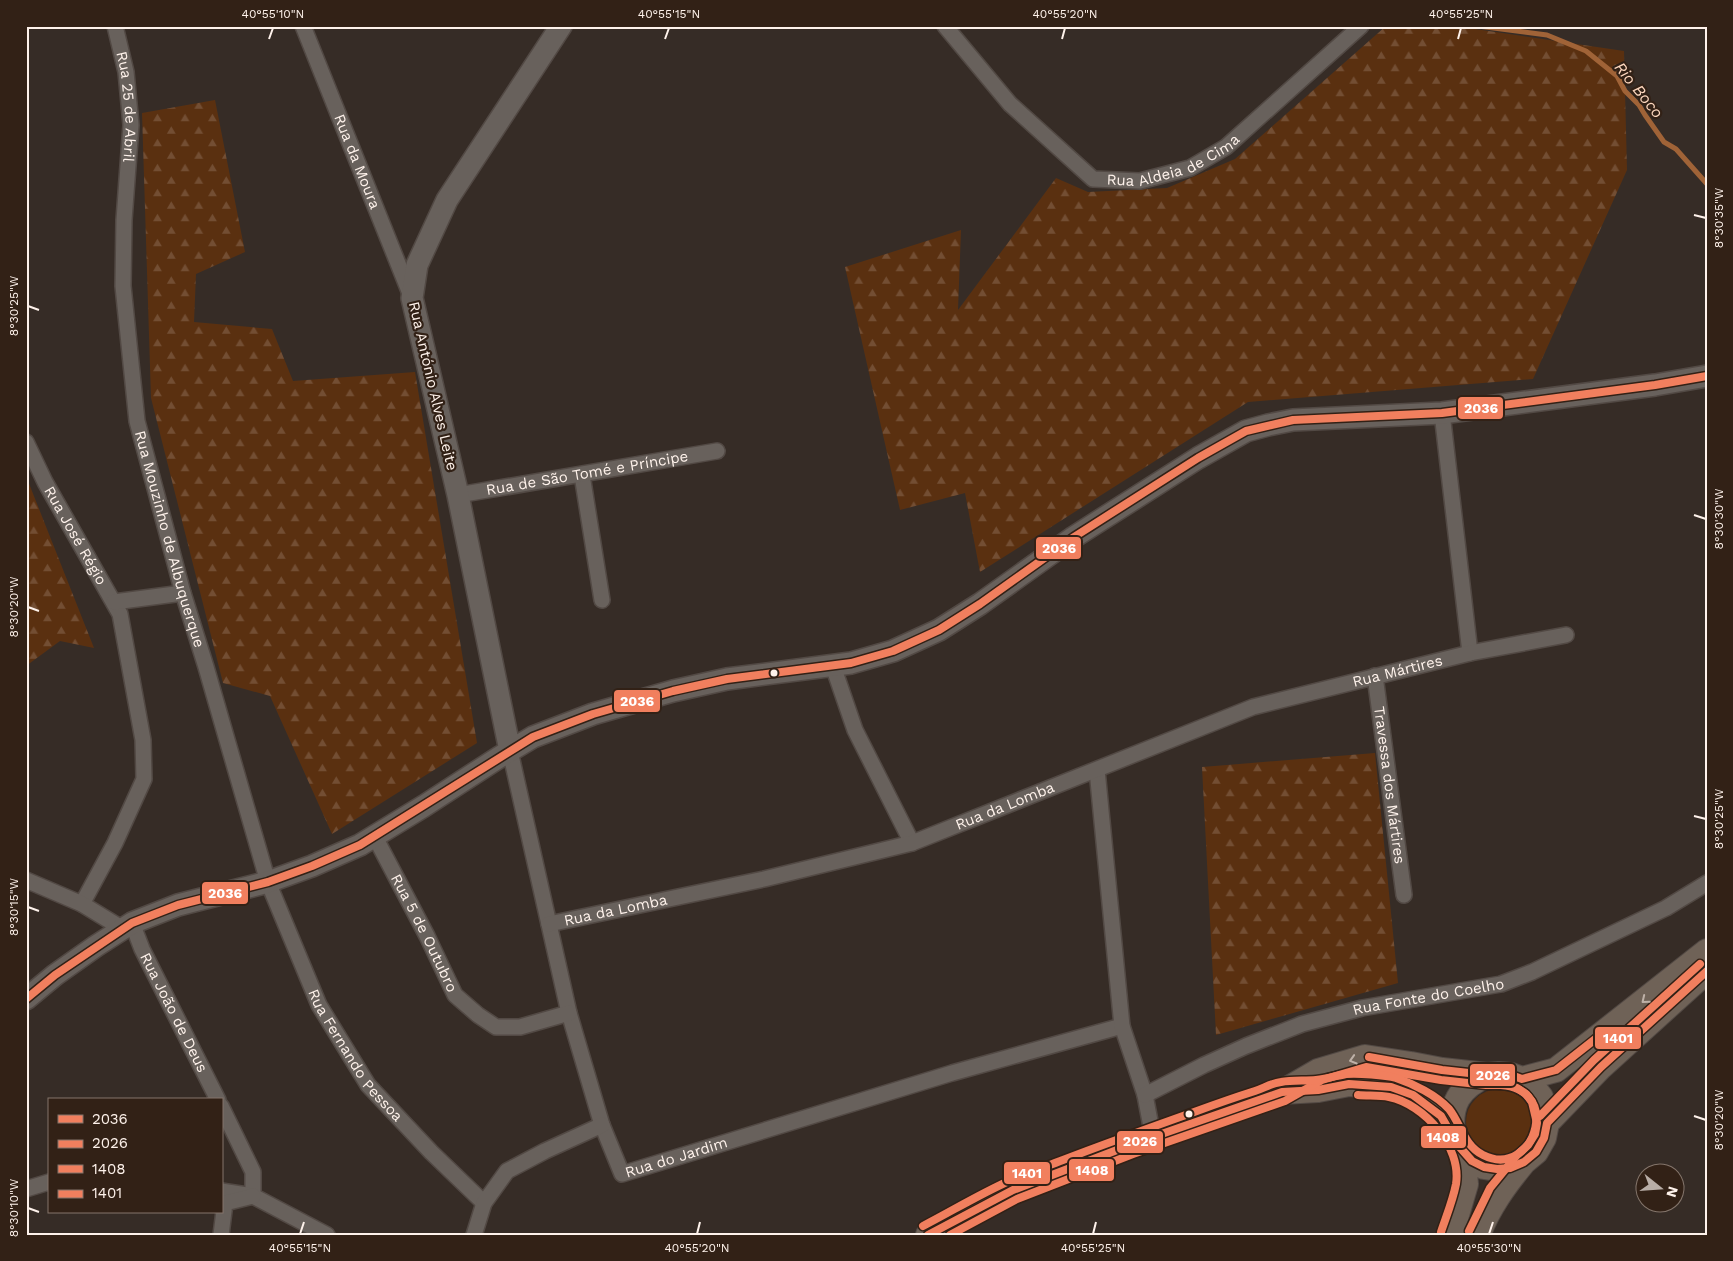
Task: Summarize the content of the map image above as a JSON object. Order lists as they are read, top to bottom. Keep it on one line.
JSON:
{"streets":{"street":["Rua 25 de Abril","Rua Aldeia de Cima","Rua da Moura","Rua António Alves Leite","Rua de São Tomé e Príncipe","Rua José Régio","Rua Mouzinho de Albuquerque","Rua Mártires","Travessa dos Mártires","Rua da Lomba","Rua 5 de Outubro","Rua Fonte do Coelho","Rua João de Deus","Rua Fernando Pessoa","Rua do Jardim"]},"crossings":[["Rua 25 de Abril","Rua Mouzinho de Albuquerque"],["Rua da Moura","Rua António Alves Leite"],["Rua António Alves Leite","Rua de São Tomé e Príncipe"],["Rua António Alves Leite","Rua do Jardim"],["Rua Mouzinho de Albuquerque","Rua Fernando Pessoa"],["Rua Mártires","Travessa dos Mártires"],["Rua Mártires","Rua da Lomba"],["Rua da Lomba","Rua do Jardim"],["Rua 5 de Outubro","Rua do Jardim"]],"water":["Rio Boco"],"lines":["transit line 2036","transit line 1401","transit line 2026","transit line 1408"],"legend":["2036","2026","1408","1401"],"north":"right","coordinates":["40°55'10\"N","40°55'15\"N","40°55'20\"N","40°55'25\"N","8°30'35\"W","8°30'25\"W","8°30'30\"W","8°30'20\"W","8°30'15\"W","8°30'10\"W","40°55'30\"N"]}
